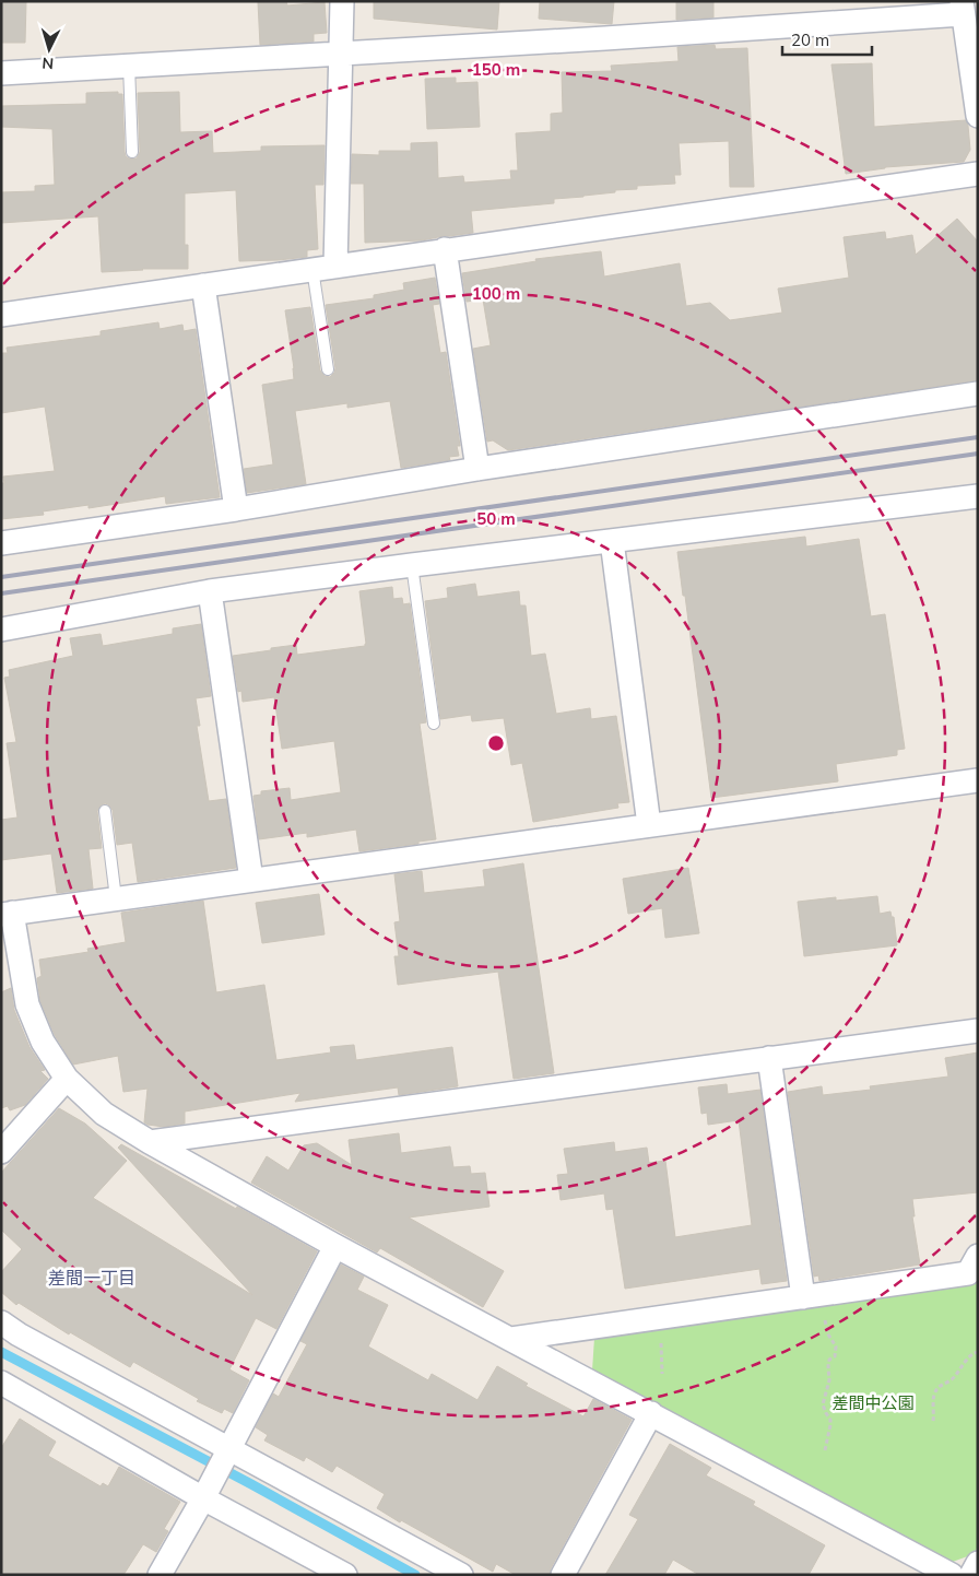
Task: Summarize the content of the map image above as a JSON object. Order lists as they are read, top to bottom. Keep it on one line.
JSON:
{"districts":["差間一丁目"],"parks":["差間中公園"],"scale_bar":"20 m","north":"bottom","rings":["150 m","100 m","50 m"]}
